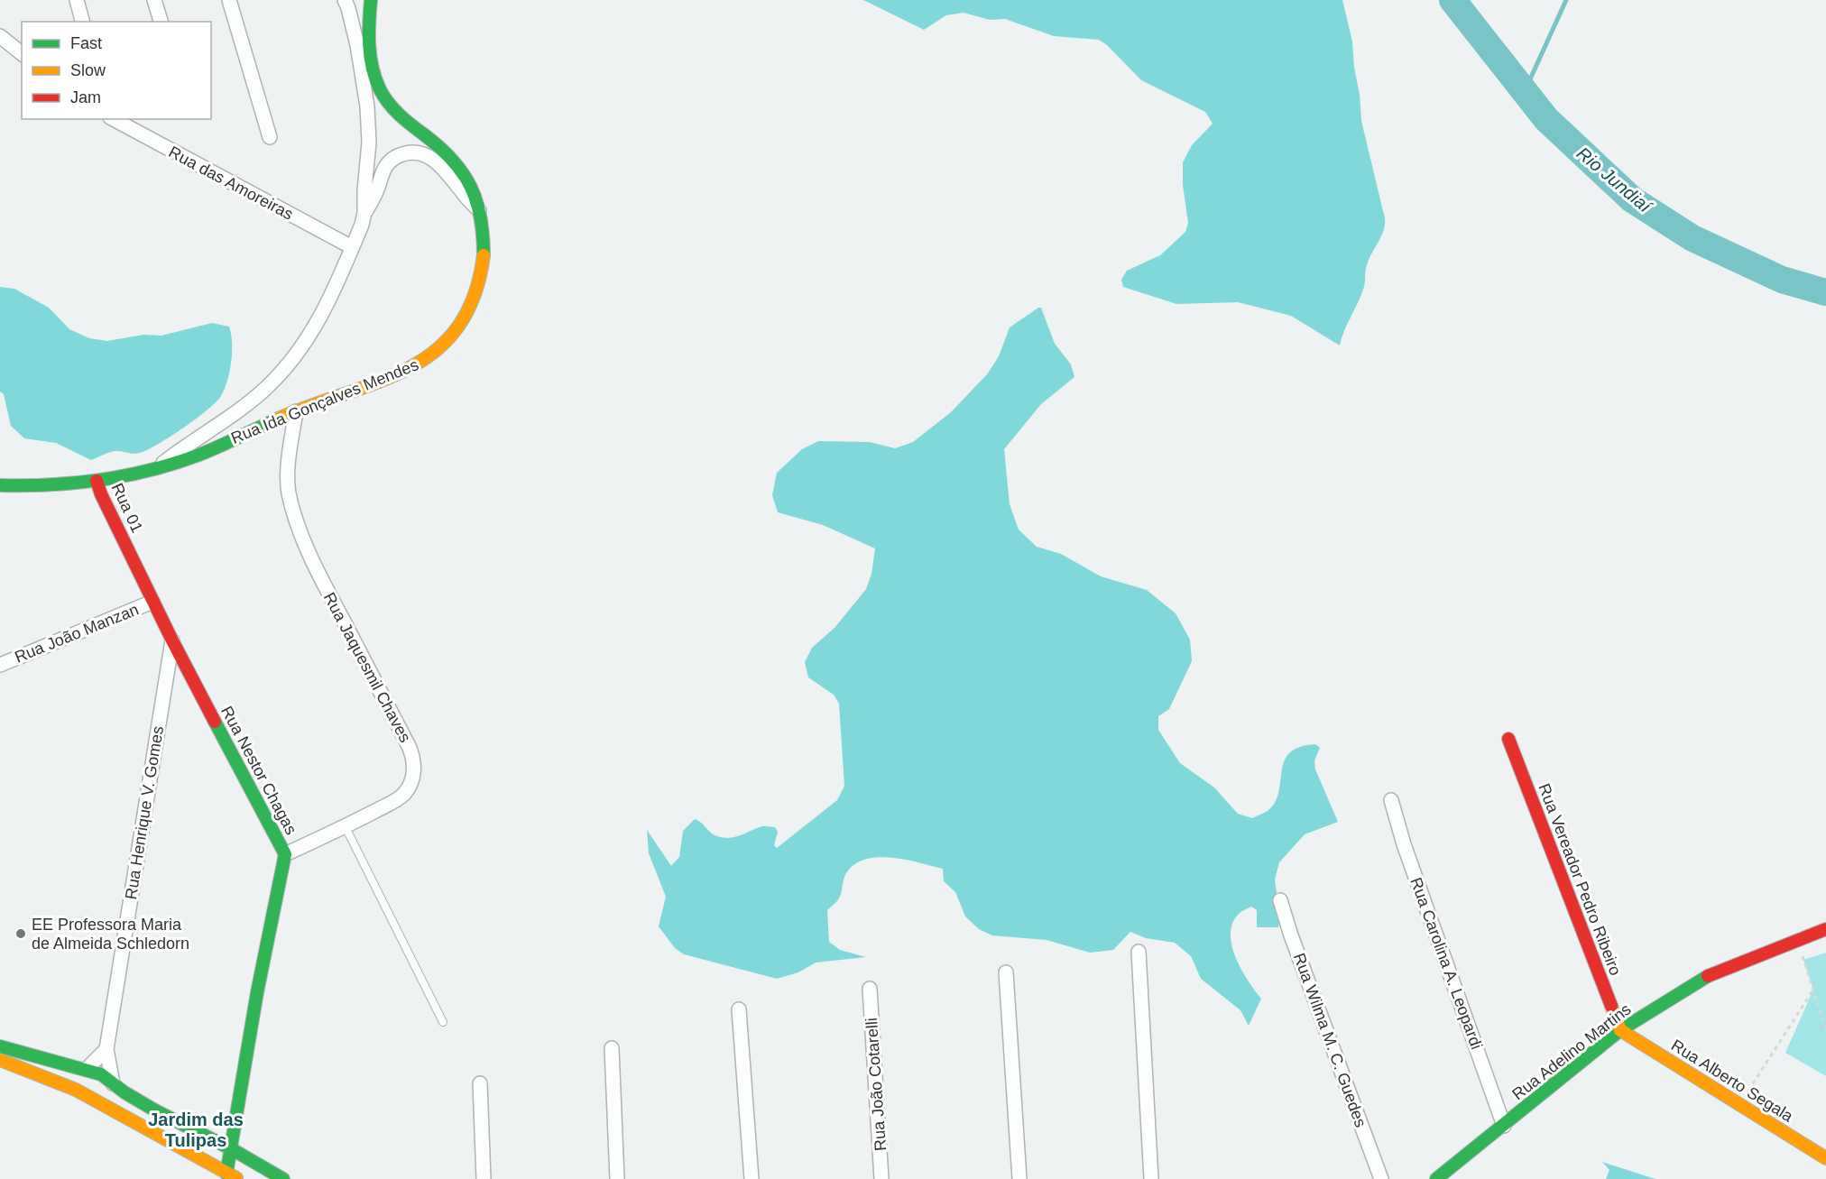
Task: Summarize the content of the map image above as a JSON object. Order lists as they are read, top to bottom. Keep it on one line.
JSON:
{"streets":{"street":["Rua das Amoreiras","Rua Ida Gonçalves Mendes","Rua 01","Rua João Manzan","Rua Jaquesmil Chaves","Rua Nestor Chagas","Rua Henrique V. Gomes","Rua Vereador Pedro Ribeiro","Rua Carolina A. Leopardi","Rua Wilma M. C. Guedes","Rua Adelino Martins","Rua Alberto Segala","Rua João Cotarelli"]},"crossings":[["Rua das Amoreiras","Rua Ida Gonçalves Mendes"],["Rua Ida Gonçalves Mendes","Rua 01"],["Rua Ida Gonçalves Mendes","Rua Jaquesmil Chaves"],["Rua 01","Rua Nestor Chagas"],["Rua João Manzan","Rua Nestor Chagas"],["Rua Jaquesmil Chaves","Rua Nestor Chagas"],["Rua Nestor Chagas","Rua Henrique V. Gomes"],["Rua Vereador Pedro Ribeiro","Rua Adelino Martins"],["Rua Vereador Pedro Ribeiro","Rua Alberto Segala"],["Rua Carolina A. Leopardi","Rua Adelino Martins"],["Rua Adelino Martins","Rua Alberto Segala"]],"districts":["Jardim das Tulipas"],"water":["Rio Jundiaí"],"places":["EE Professora Maria de Almeida Schledorn"],"legend":["Fast","Slow","Jam"]}
